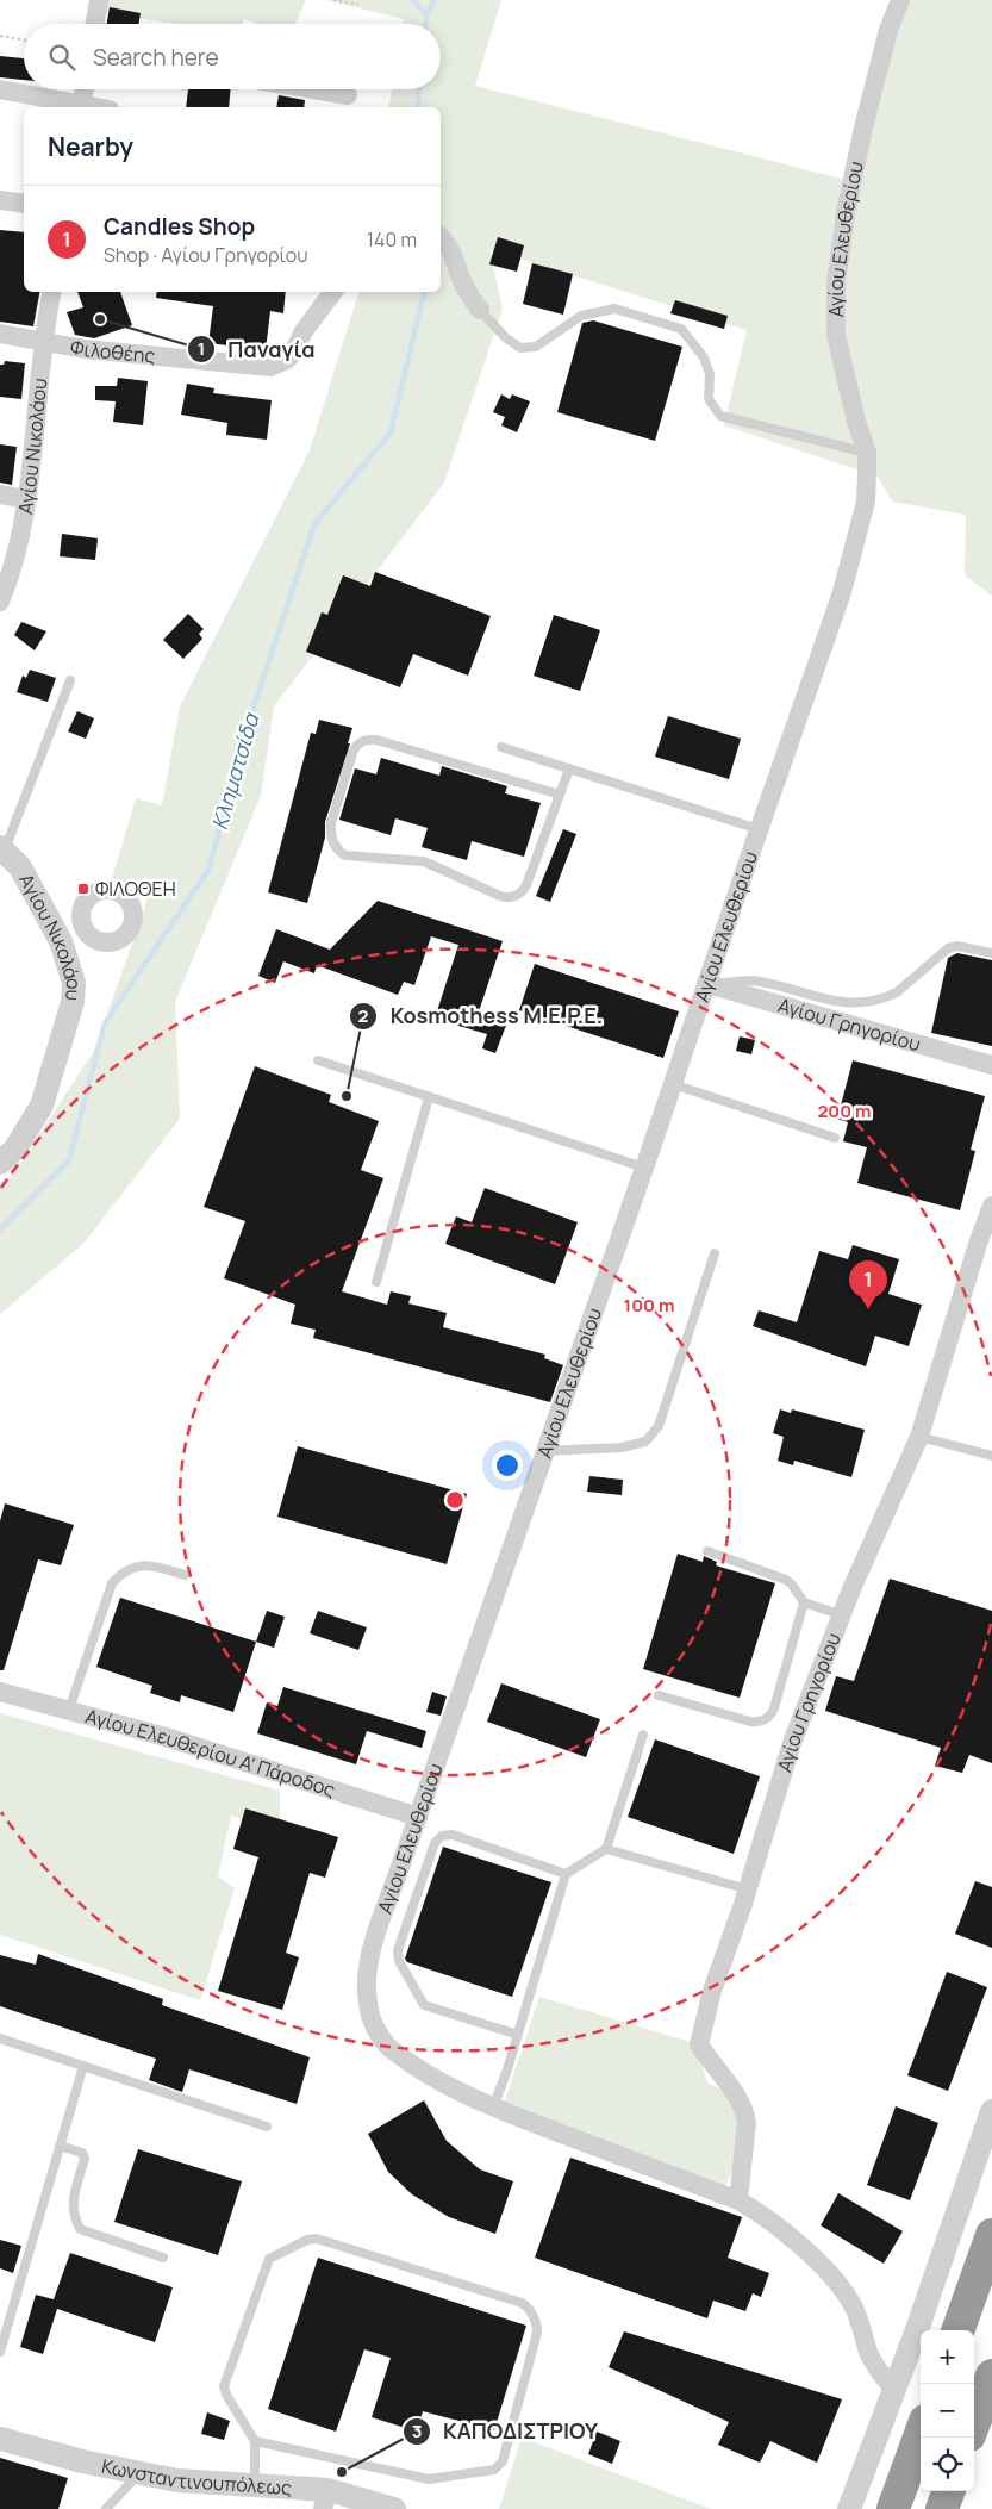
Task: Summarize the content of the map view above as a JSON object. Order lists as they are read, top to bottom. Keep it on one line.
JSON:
{"streets":{"street":["Αγίου Ελευθερίου","Φιλοθέης","Αγίου Νικολάου","Αγίου Γρηγορίου","Αγίου Ελευθερίου Α' Πάροδος","Κωνσταντινουπόλεως"]},"crossings":[["Αγίου Ελευθερίου","Αγίου Γρηγορίου"],["Αγίου Ελευθερίου","Αγίου Ελευθερίου Α' Πάροδος"],["Φιλοθέης","Αγίου Νικολάου"]],"water":["Κληματσίδα"],"places":{"other":["Παναγία","Kosmothess M.E.P.E.","ΚΑΠΟΔΙΣΤΡΙΟΥ"],"transit":["ΦΙΛΟΘΕΗ"]},"page":{"search":"Search here","heading":"Nearby","list":[{"mark":"1","name":"Candles Shop","note":"Shop · Αγίου Γρηγορίου","value":"140 m"}],"pins":"1","map_buttons":["+","−"]},"rings":["200 m","100 m"]}
